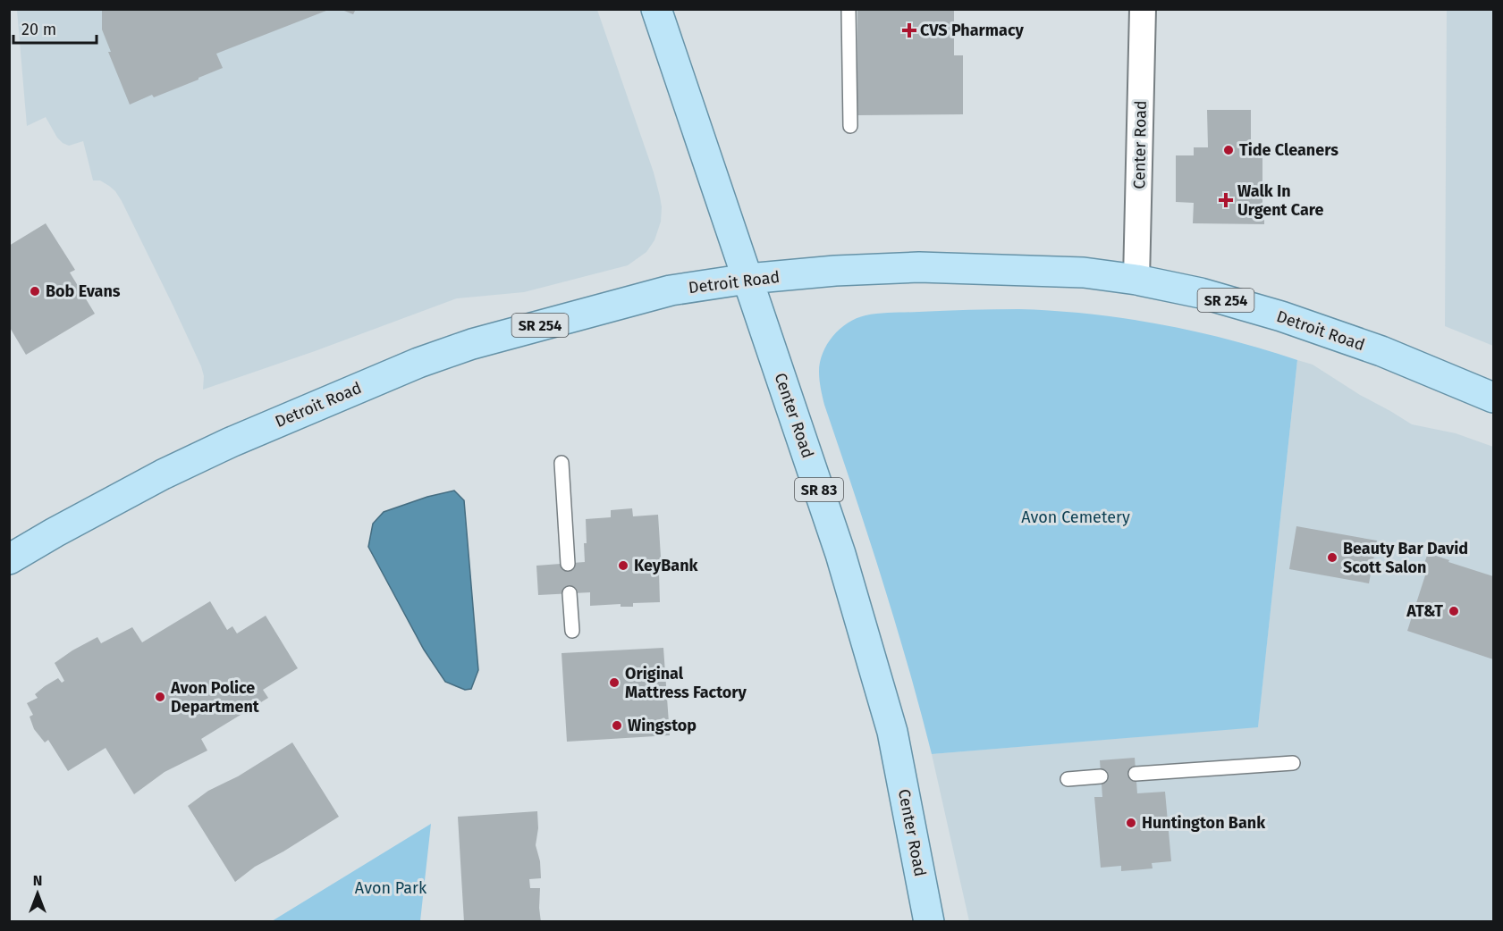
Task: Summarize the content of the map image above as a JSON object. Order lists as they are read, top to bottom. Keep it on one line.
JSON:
{"streets":{"main road":["Center Road","Detroit Road","SR 254","SR 83"]},"crossings":[["Center Road","Detroit Road"]],"parks":["Avon Cemetery","Avon Park"],"places":{"health":["CVS Pharmacy","Walk In Urgent Care"],"other":["Tide Cleaners","Bob Evans","Beauty Bar David Scott Salon","KeyBank","AT&T","Original Mattress Factory","Avon Police Department","Wingstop","Huntington Bank"]},"scale_bar":"20 m","north":"top"}
